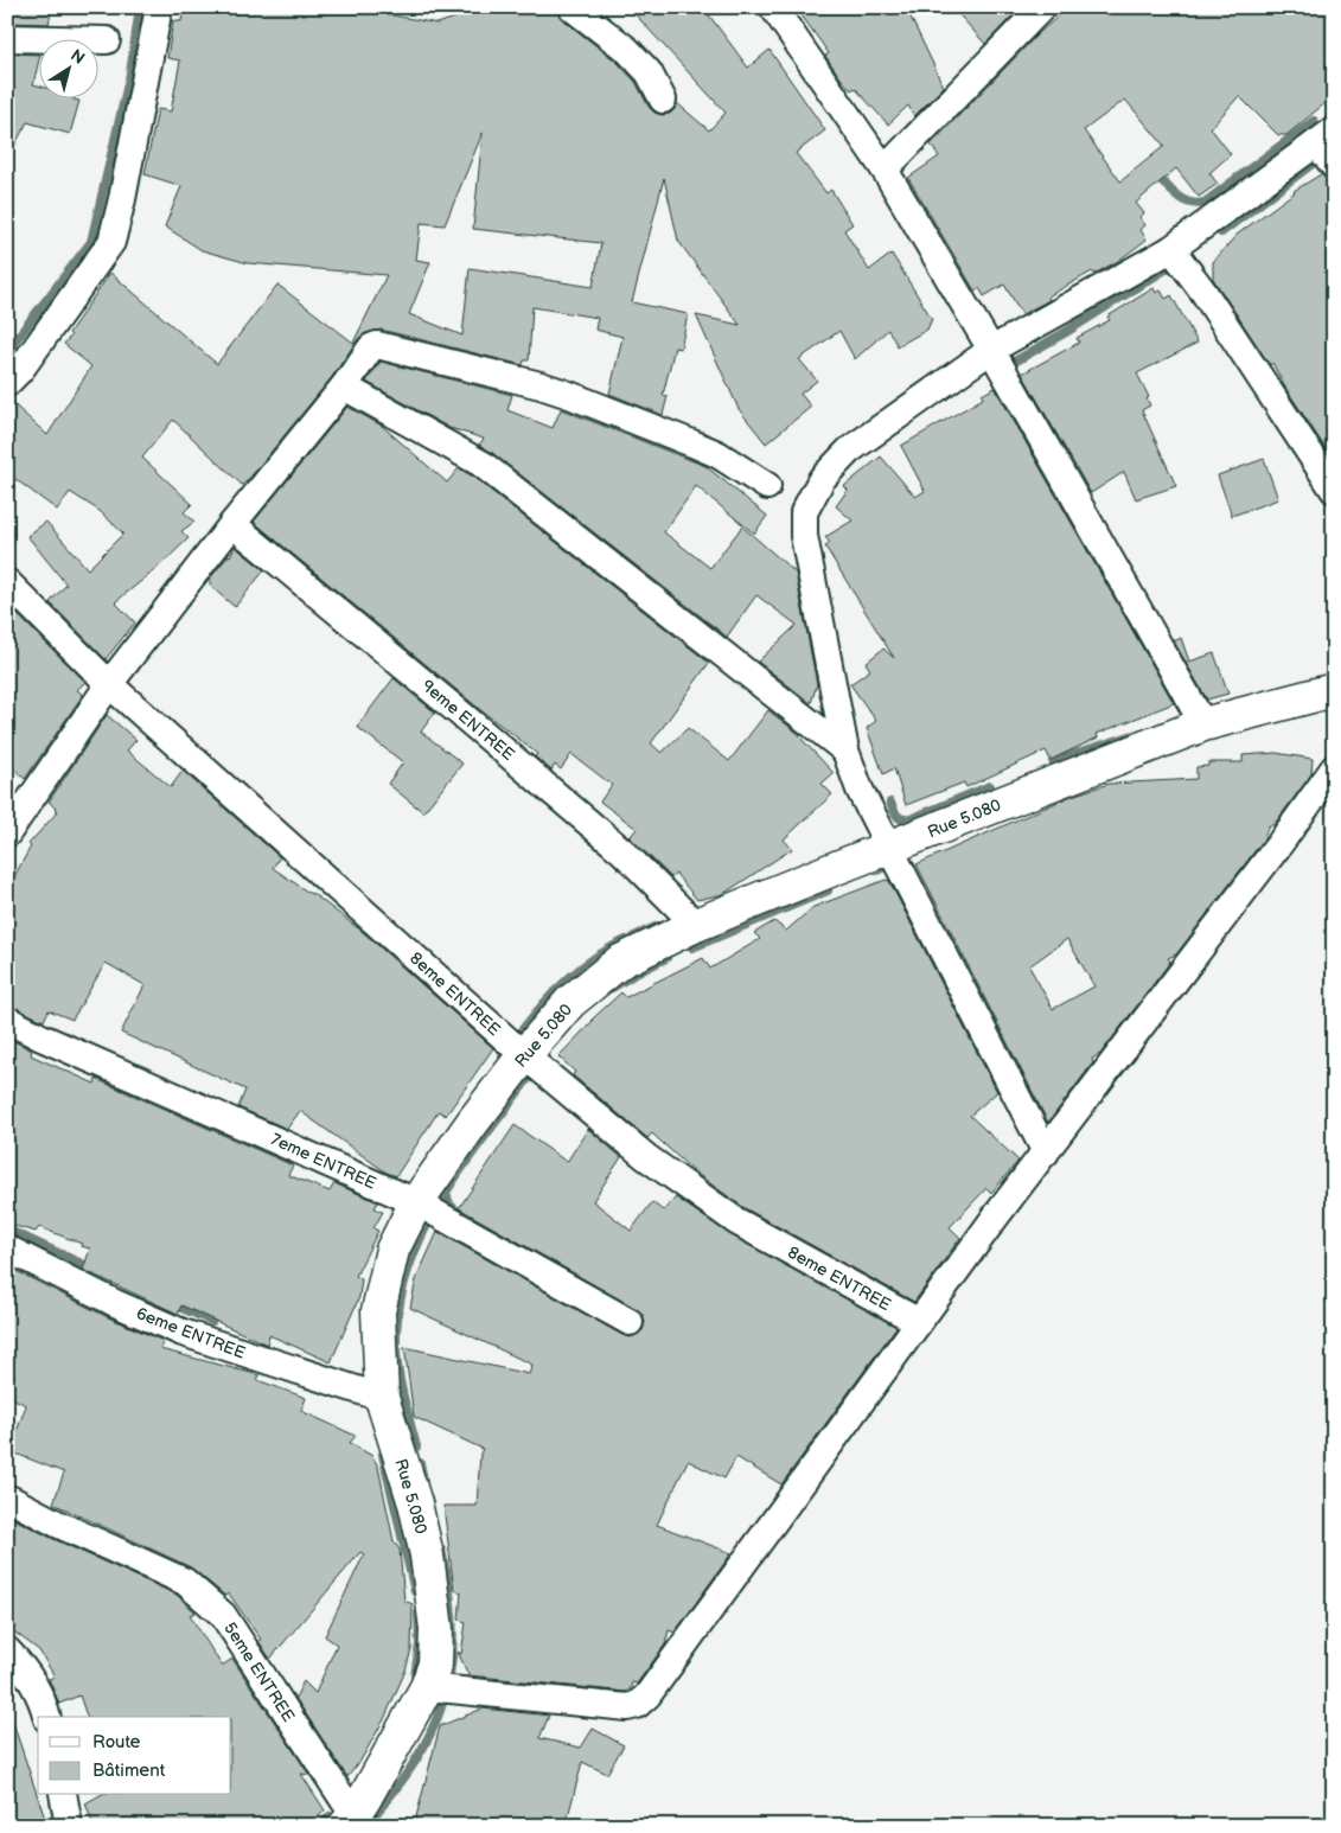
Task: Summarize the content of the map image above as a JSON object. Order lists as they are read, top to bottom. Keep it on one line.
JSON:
{"streets":{"main road":["Rue 5.080"],"street":["9eme ENTREE","8eme ENTREE","7eme ENTREE","6eme ENTREE","5eme ENTREE"]},"crossings":[["9eme ENTREE","Rue 5.080"],["Rue 5.080","8eme ENTREE"],["Rue 5.080","7eme ENTREE"],["Rue 5.080","6eme ENTREE"],["Rue 5.080","5eme ENTREE"]],"legend":["Route","Bâtiment"],"north":"top right"}
